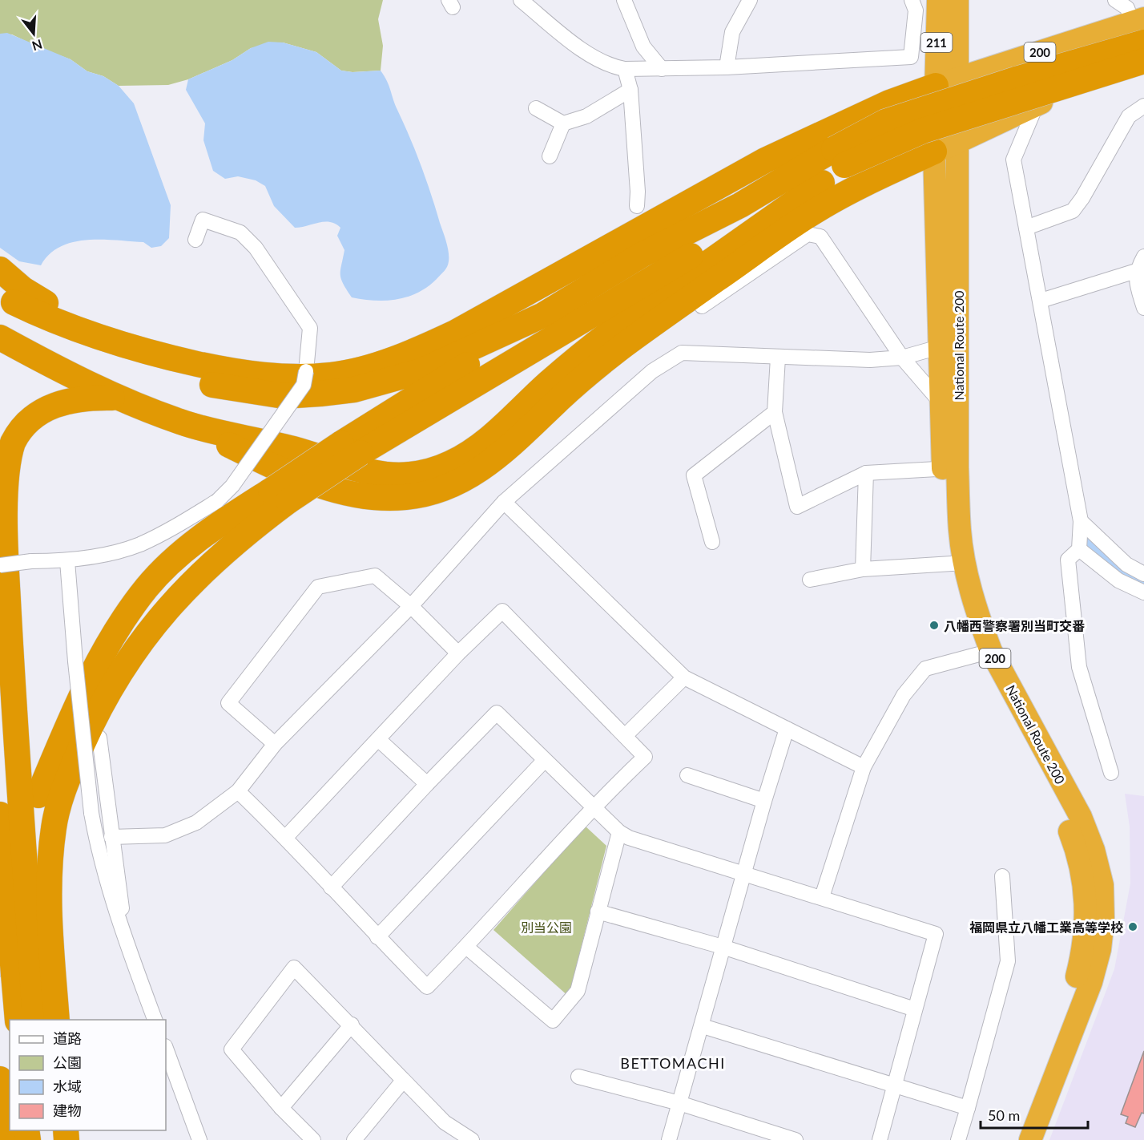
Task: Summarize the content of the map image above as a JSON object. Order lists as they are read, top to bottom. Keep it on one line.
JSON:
{"streets":{"highway":["211","200","National Route 200"]},"crossings":[["211","200"],["211","National Route 200"],["200","National Route 200"]],"districts":["BETTOMACHI"],"parks":["別当公園"],"places":["八幡西警察署別当町交番","福岡県立八幡工業高等学校"],"legend":["道路","公園","水域","建物"],"scale_bar":"50 m","north":"bottom"}
